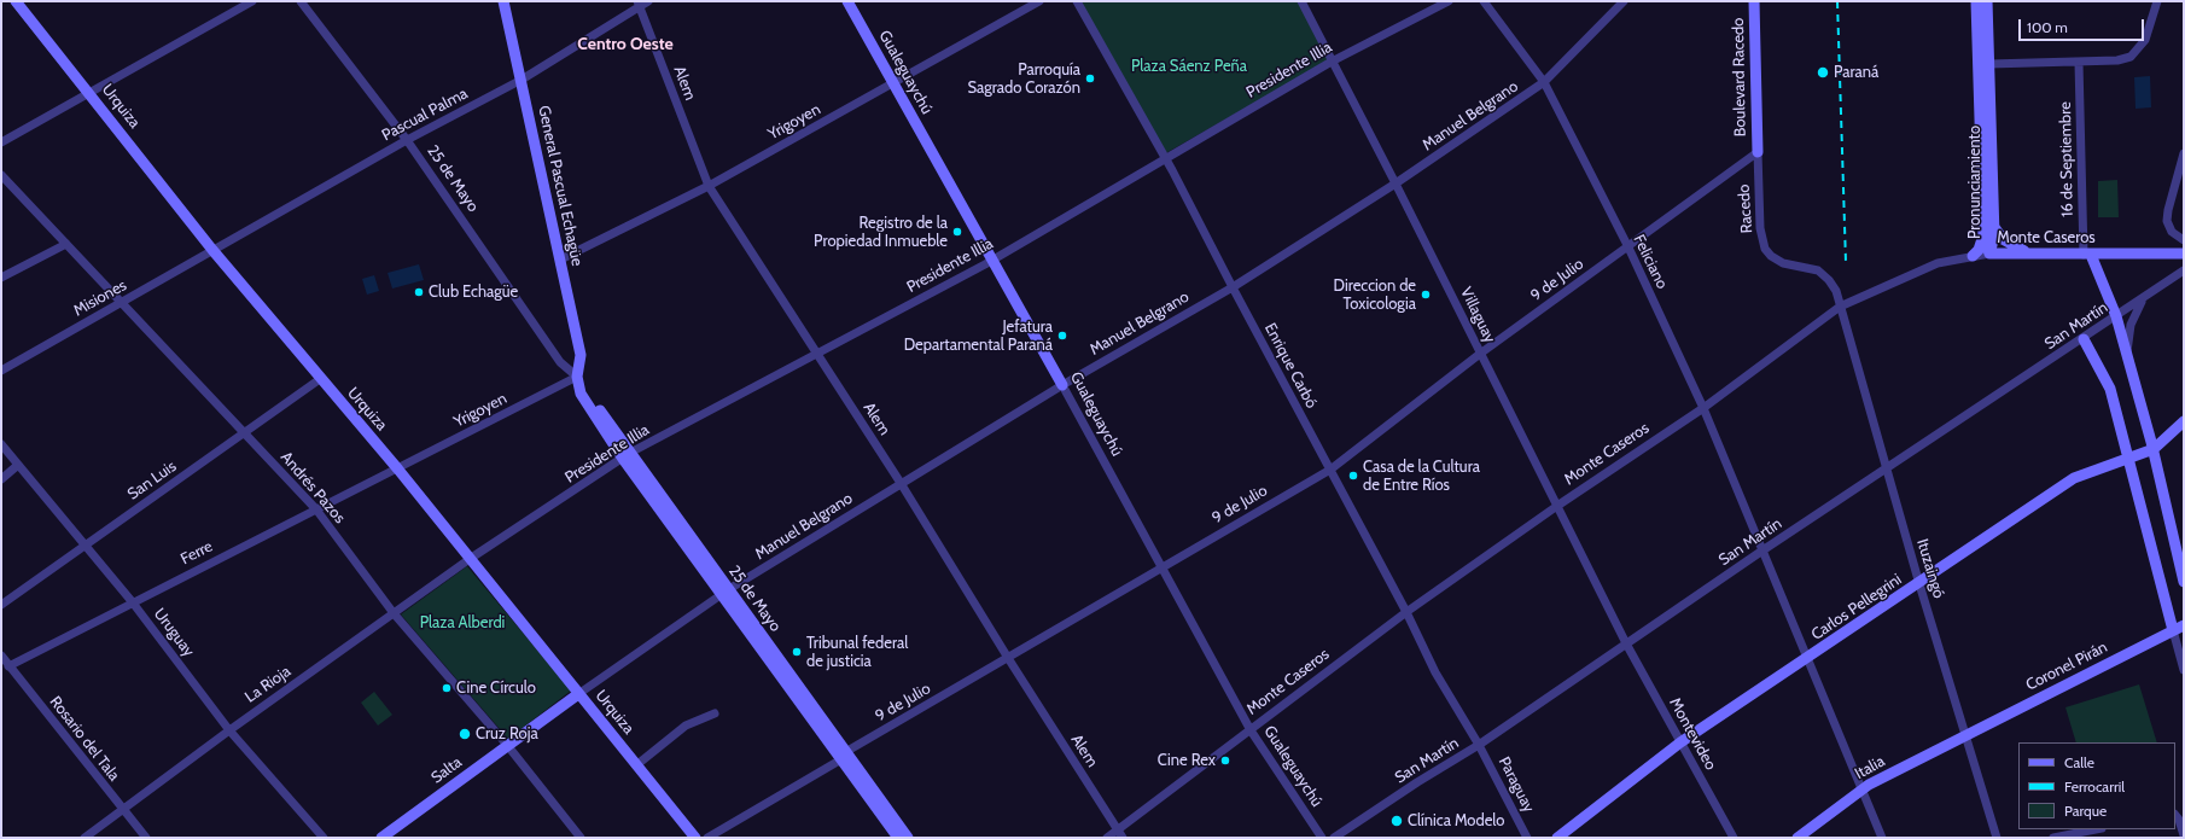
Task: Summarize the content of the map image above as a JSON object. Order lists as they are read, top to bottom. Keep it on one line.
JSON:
{"streets":{"street":["Presidente Illia","Gualeguaychú","Boulevard Racedo","Alem","Urquiza","Pascual Palma","Manuel Belgrano","Yrigoyen","16 de Septiembre","25 de Mayo","Pronunciamiento","General Pascual Echagüe","Racedo","Monte Caseros","Feliciano","9 de Julio","Misiones","Villaguay","San Martín","Enrique Carbó","San Luis","Andrés Pazos","Ferre","Ituzaingó","Carlos Pellegrini","Uruguay","Coronel Pirán","La Rioja","Montevideo","Rosario del Tala","Italia","Salta","Paraguay"]},"crossings":[["Presidente Illia","Gualeguaychú"],["Presidente Illia","Alem"],["Presidente Illia","Urquiza"],["Presidente Illia","25 de Mayo"],["Presidente Illia","Villaguay"],["Presidente Illia","Enrique Carbó"],["Presidente Illia","La Rioja"],["Gualeguaychú","Manuel Belgrano"],["Gualeguaychú","Yrigoyen"],["Gualeguaychú","Monte Caseros"],["Gualeguaychú","9 de Julio"],["Boulevard Racedo","Racedo"],["Boulevard Racedo","9 de Julio"],["Alem","Pascual Palma"],["Alem","Manuel Belgrano"],["Alem","Yrigoyen"],["Alem","Monte Caseros"],["Alem","9 de Julio"],["Urquiza","Pascual Palma"],["Urquiza","Manuel Belgrano"],["Urquiza","Yrigoyen"],["Urquiza","Misiones"],["Urquiza","San Luis"],["Urquiza","Ferre"],["Urquiza","La Rioja"],["Urquiza","Salta"],["Pascual Palma","25 de Mayo"],["Pascual Palma","General Pascual Echagüe"],["Pascual Palma","Misiones"],["Manuel Belgrano","25 de Mayo"],["Manuel Belgrano","Feliciano"],["Manuel Belgrano","Villaguay"],["Manuel Belgrano","Enrique Carbó"],["Manuel Belgrano","Salta"],["Yrigoyen","25 de Mayo"],["Yrigoyen","General Pascual Echagüe"],["Yrigoyen","Ferre"],["16 de Septiembre","Monte Caseros"],["25 de Mayo","General Pascual Echagüe"],["25 de Mayo","9 de Julio"],["Pronunciamiento","Monte Caseros"],["Racedo","Monte Caseros"],["Racedo","9 de Julio"],["Racedo","Ituzaingó"],["Monte Caseros","Feliciano"],["Monte Caseros","Villaguay"],["Monte Caseros","Enrique Carbó"],["Monte Caseros","Ituzaingó"],["Feliciano","9 de Julio"],["Feliciano","San Martín"],["Feliciano","Carlos Pellegrini"],["Feliciano","Italia"],["9 de Julio","Villaguay"],["9 de Julio","Enrique Carbó"],["Misiones","Andrés Pazos"],["Villaguay","San Martín"],["Villaguay","Montevideo"],["San Martín","Enrique Carbó"],["San Martín","Ituzaingó"],["San Martín","Montevideo"],["San Martín","Paraguay"],["Enrique Carbó","Paraguay"],["San Luis","Andrés Pazos"],["San Luis","Uruguay"],["Andrés Pazos","Ferre"],["Andrés Pazos","La Rioja"],["Andrés Pazos","Salta"],["Ferre","Uruguay"],["Ferre","Rosario del Tala"],["Ituzaingó","Carlos Pellegrini"],["Ituzaingó","Coronel Pirán"],["Ituzaingó","Italia"],["Carlos Pellegrini","Montevideo"],["Uruguay","La Rioja"],["Coronel Pirán","Italia"],["La Rioja","Rosario del Tala"]],"districts":["Centro Oeste"],"parks":["Plaza Sáenz Peña","Plaza Alberdi"],"places":["Paraná","Parroquía Sagrado Corazón","Registro de la Propiedad Inmueble","Club Echagüe","Direccion de Toxicologia","Jefatura Departamental Paraná","Casa de la Cultura de Entre Ríos","Tribunal federal de justicia","Cine Círculo","Cruz Roja","Cine Rex","Clínica Modelo"],"legend":["Calle","Ferrocarril","Parque"],"scale_bar":"100 m"}
